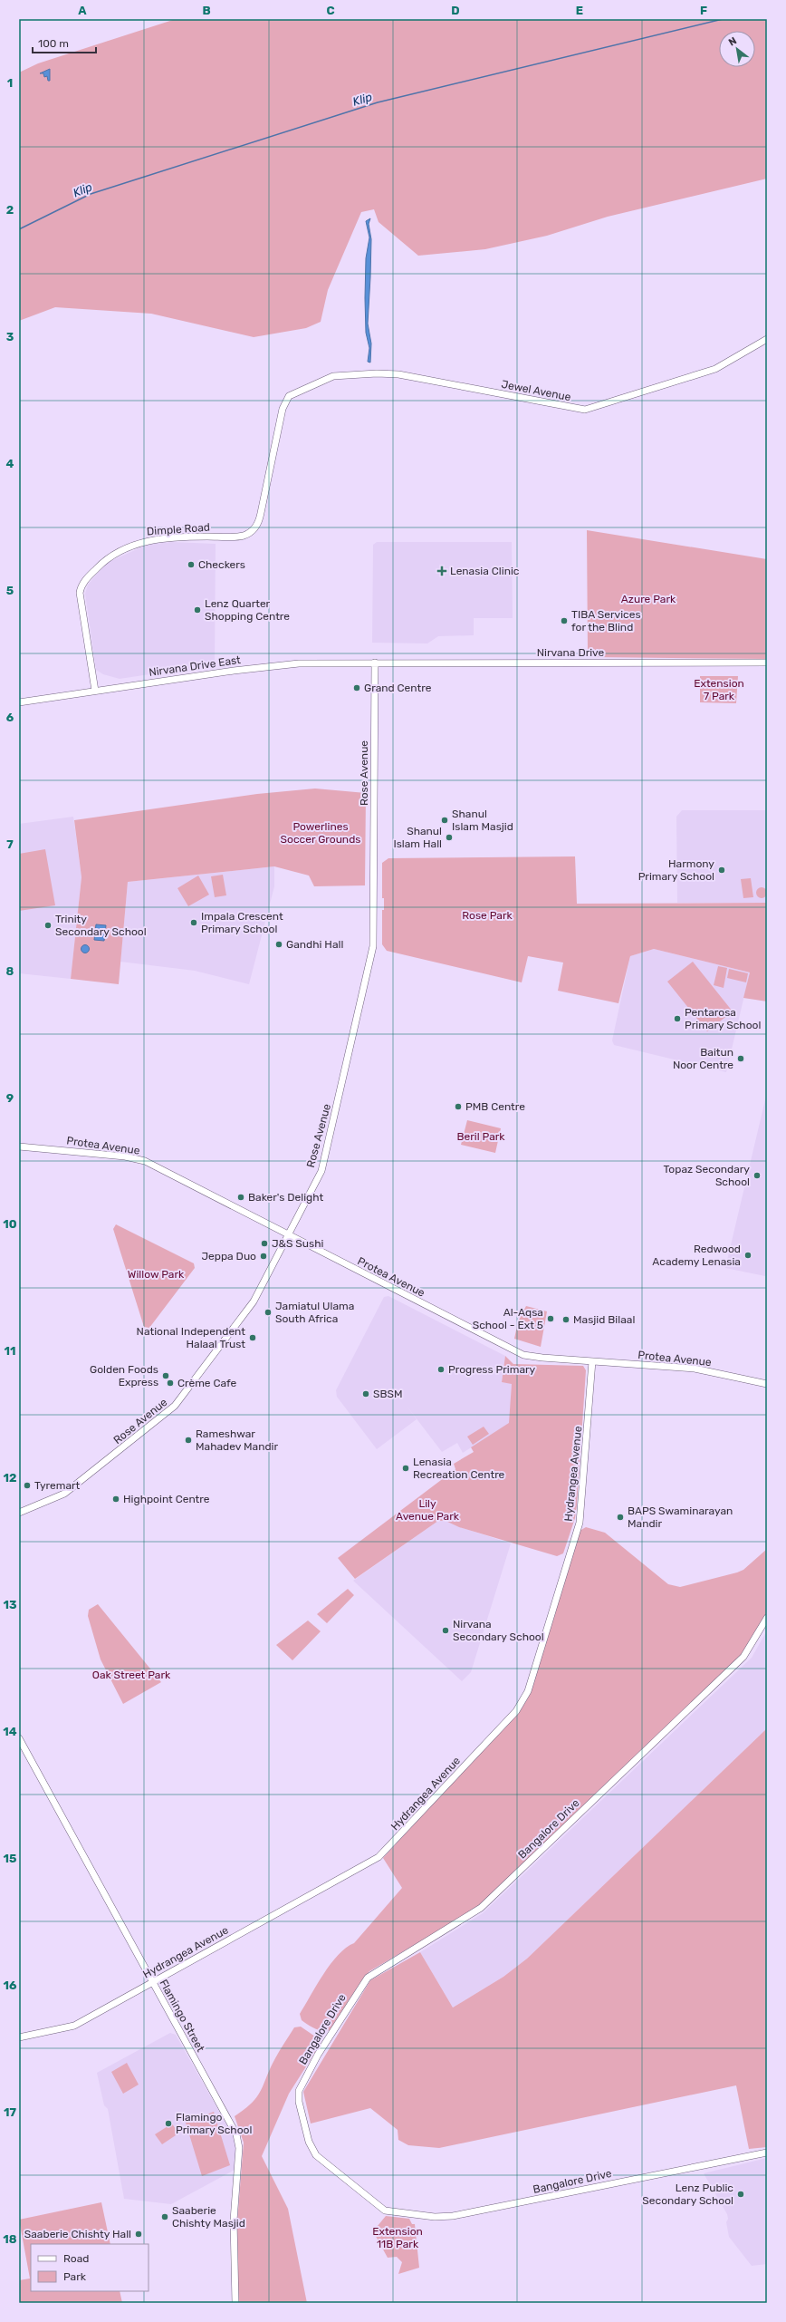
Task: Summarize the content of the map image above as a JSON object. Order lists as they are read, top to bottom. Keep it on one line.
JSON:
{"streets":{"street":["Jewel Avenue","Dimple Road","Nirvana Drive","Nirvana Drive East","Rose Avenue","Protea Avenue","Hydrangea Avenue","Bangalore Drive","Flamingo Street"]},"crossings":[["Jewel Avenue","Dimple Road"],["Dimple Road","Nirvana Drive East"],["Nirvana Drive","Nirvana Drive East"],["Nirvana Drive","Rose Avenue"],["Nirvana Drive East","Rose Avenue"],["Rose Avenue","Protea Avenue"],["Protea Avenue","Hydrangea Avenue"],["Hydrangea Avenue","Flamingo Street"]],"water":["Klip"],"parks":["Azure Park","Extension 7 Park","Powerlines Soccer Grounds","Rose Park","Beril Park","Willow Park","Lily Avenue Park","Oak Street Park","Extension 11B Park"],"places":{"other":["Checkers","Lenz Quarter Shopping Centre","TIBA Services for the Blind","Grand Centre","Shanul Islam Masjid","Shanul Islam Hall","Harmony Primary School","Impala Crescent Primary School","Trinity Secondary School","Gandhi Hall","Pentarosa Primary School","Baitun Noor Centre","PMB Centre","Topaz Secondary School","Baker's Delight","J&S Sushi","Redwood Academy Lenasia","Jeppa Duo","Jamiatul Ulama South Africa","Al-Aqsa School - Ext 5","Masjid Bilaal","National Independent Halaal Trust","Progress Primary","Golden Foods Express","Crème Cafe","SBSM","Rameshwar Mahadev Mandir","Lenasia Recreation Centre","Tyremart","Highpoint Centre","BAPS Swaminarayan Mandir","Nirvana Secondary School","Flamingo Primary School","Lenz Public Secondary School","Saaberie Chishty Masjid","Saaberie Chishty Hall"],"health":["Lenasia Clinic"]},"legend":["Road","Park"],"scale_bar":"100 m","north":"top left","grid":{"columns":["A","B","C","D","E","F"],"rows":["1","2","3","4","5","6","7","8","9","10","11","12","13","14","15","16","17","18"]}}
